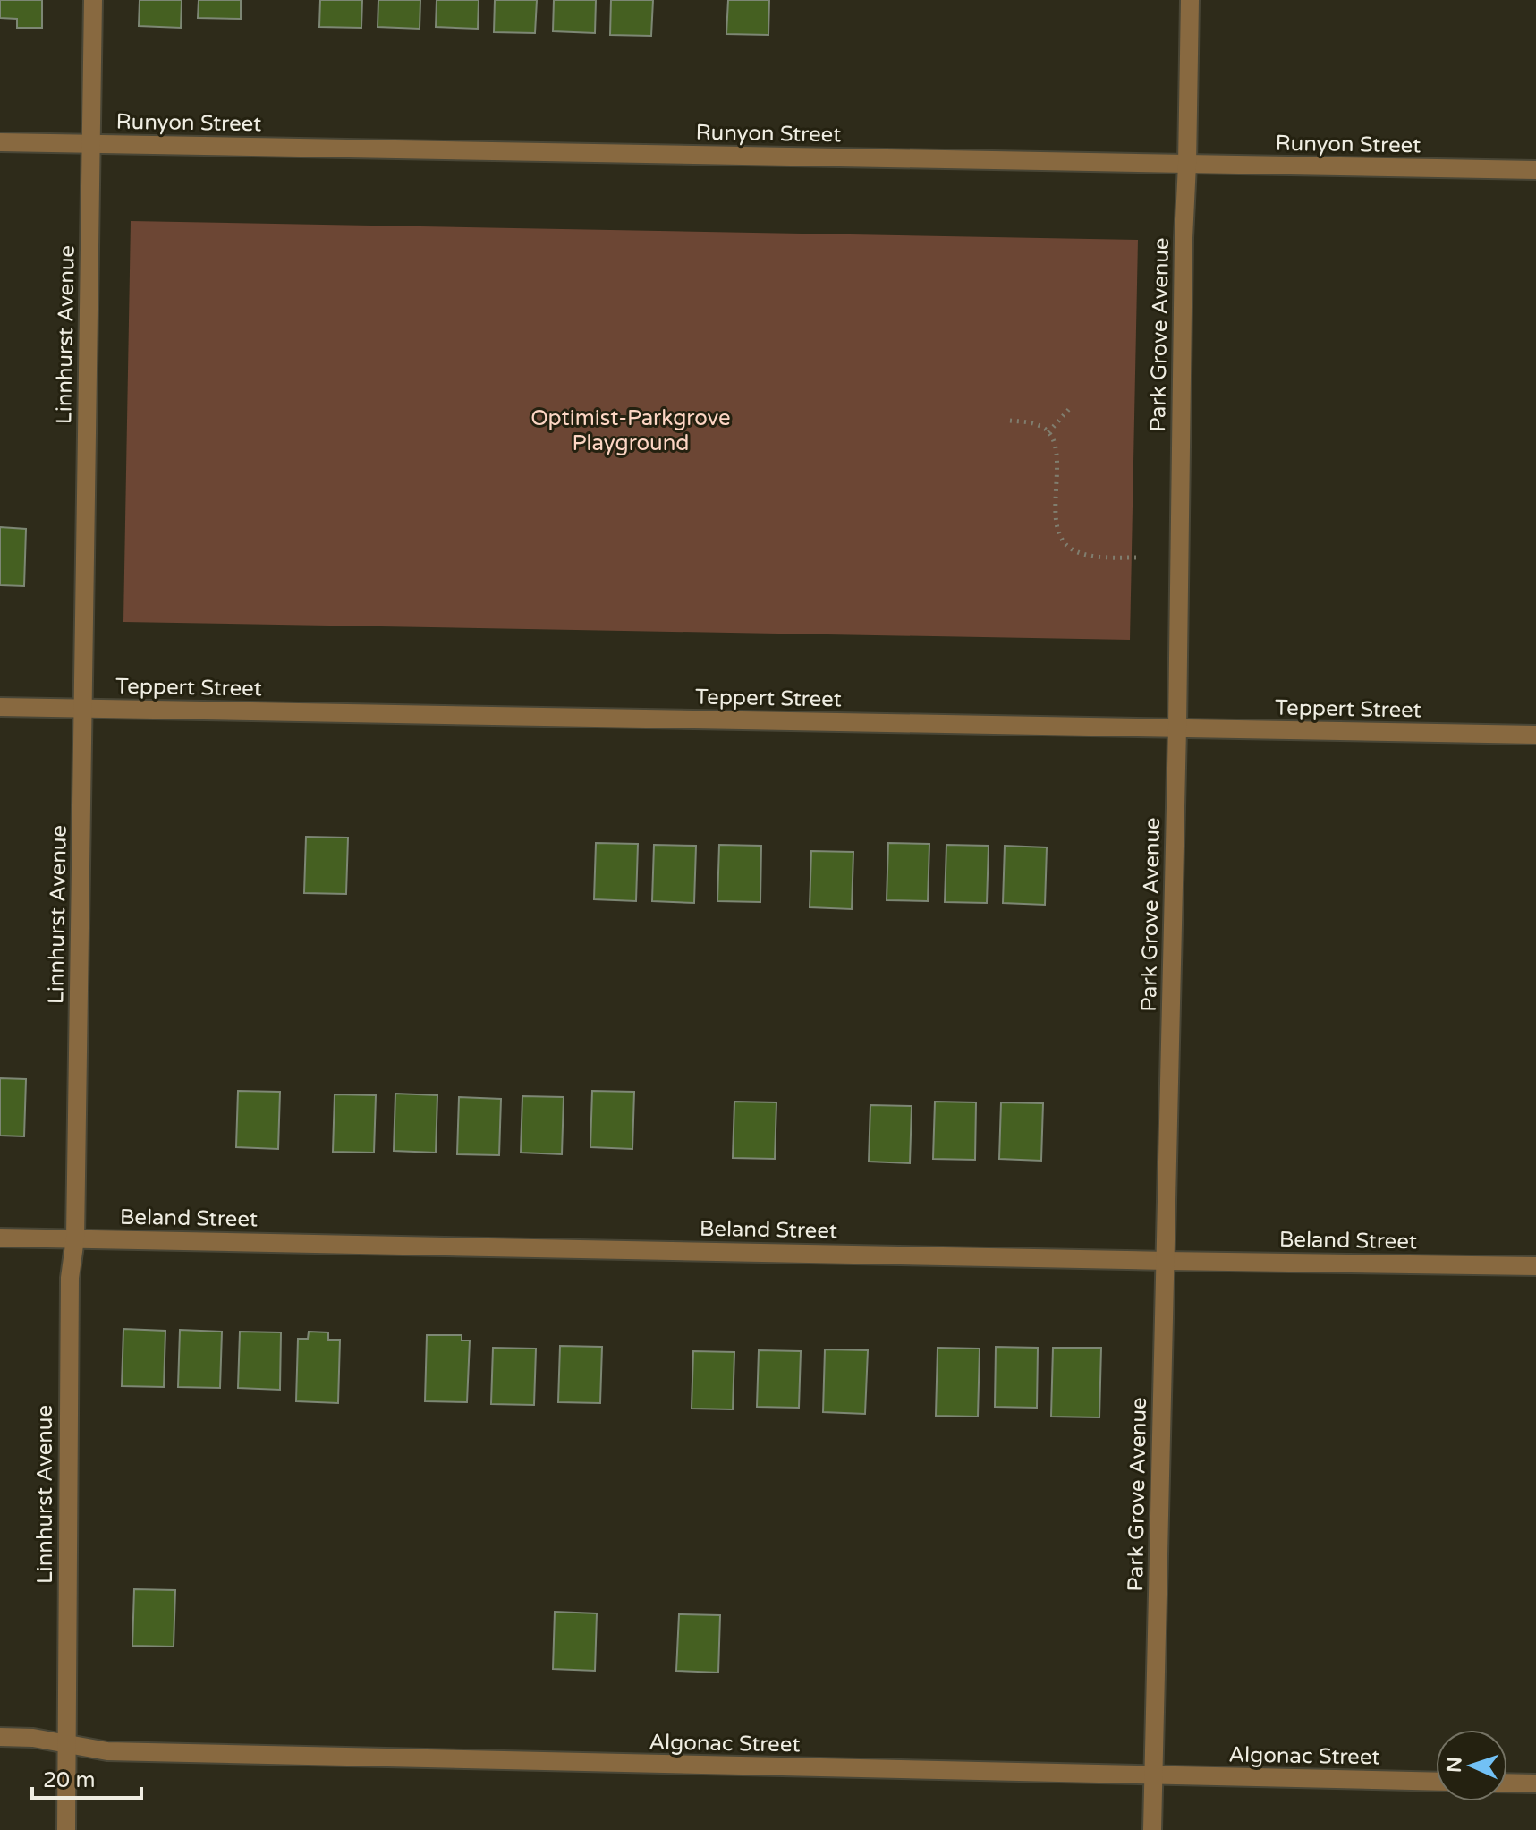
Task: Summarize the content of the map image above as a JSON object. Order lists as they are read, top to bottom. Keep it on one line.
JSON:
{"streets":{"street":["Runyon Street","Linnhurst Avenue","Park Grove Avenue","Teppert Street","Beland Street","Algonac Street"]},"crossings":[["Runyon Street","Linnhurst Avenue"],["Runyon Street","Park Grove Avenue"],["Linnhurst Avenue","Teppert Street"],["Linnhurst Avenue","Beland Street"],["Linnhurst Avenue","Algonac Street"],["Park Grove Avenue","Teppert Street"],["Park Grove Avenue","Beland Street"],["Park Grove Avenue","Algonac Street"]],"parks":["Optimist-Parkgrove Playground"],"scale_bar":"20 m","north":"left"}
